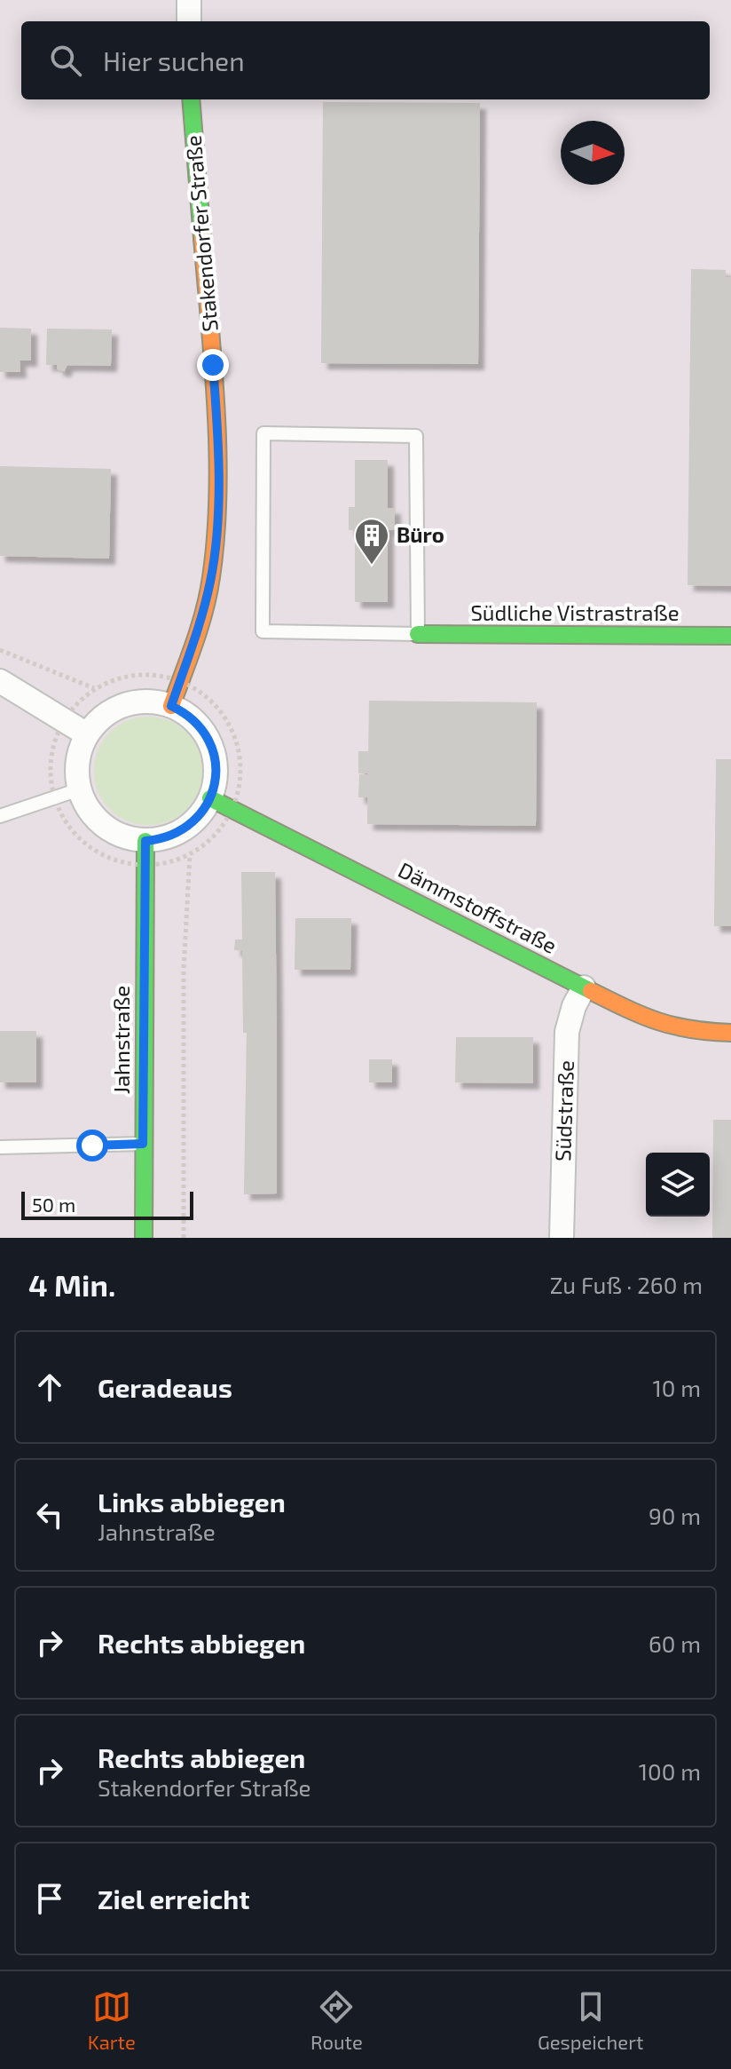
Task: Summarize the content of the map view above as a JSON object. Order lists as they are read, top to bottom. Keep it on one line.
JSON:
{"streets":{"street":["Stakendorfer Straße","Südliche Vistrastraße","Dämmstoffstraße","Jahnstraße","Südstraße"]},"crossings":[["Stakendorfer Straße","Dämmstoffstraße"],["Stakendorfer Straße","Jahnstraße"],["Dämmstoffstraße","Jahnstraße"],["Dämmstoffstraße","Südstraße"]],"places":{"building":["Büro"]},"scale_bar":"50 m","north":"right","page":{"search":"Hier suchen","scale":"50 m","heading":["4 Min.","Zu Fuß · 260 m"],"list":[["Geradeaus","10 m"],["Links abbiegen","Jahnstraße","90 m"],["Rechts abbiegen","60 m"],["Rechts abbiegen","Stakendorfer Straße","100 m"],"Ziel erreicht"],"nav":["Karte","Route","Gespeichert"]}}
